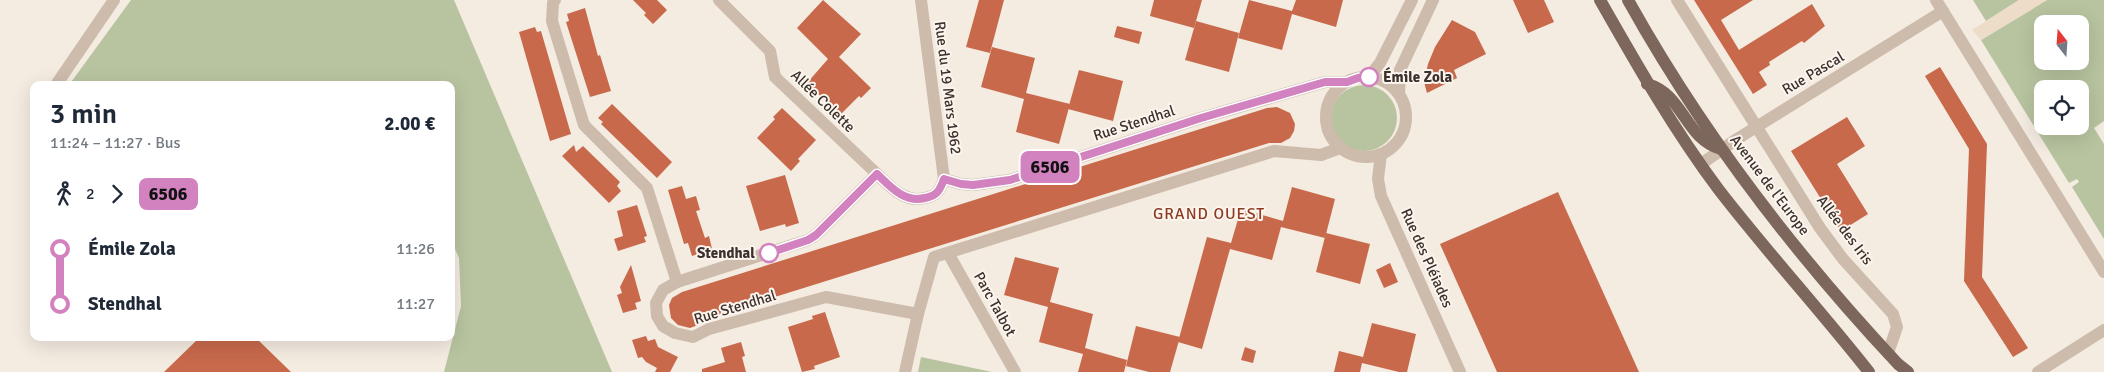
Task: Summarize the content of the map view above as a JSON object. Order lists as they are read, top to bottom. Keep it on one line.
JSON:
{"streets":{"main road":["Avenue de l'Europe"],"street":["Rue Pascal","Rue du 19 Mars 1962","Allée Colette","Rue Stendhal","Allée des Iris","Rue des Pléiades","Parc Talbot"]},"crossings":[["Rue Pascal","Avenue de l'Europe"],["Rue Pascal","Allée des Iris"],["Rue du 19 Mars 1962","Rue Stendhal"],["Allée Colette","Rue Stendhal"],["Rue Stendhal","Rue des Pléiades"],["Avenue de l'Europe","Allée des Iris"]],"districts":["GRAND OUEST"],"places":["Émile Zola","Stendhal"],"lines":["bus line 6506"],"north":"top","page":{"on_map":"6506","heading":["3 min","11:24 – 11:27 · Bus","2.00 €"],"legs":["2","6506"],"list":[{"name":"Émile Zola","value":"11:26"},{"name":"Stendhal","value":"11:27"}]}}
